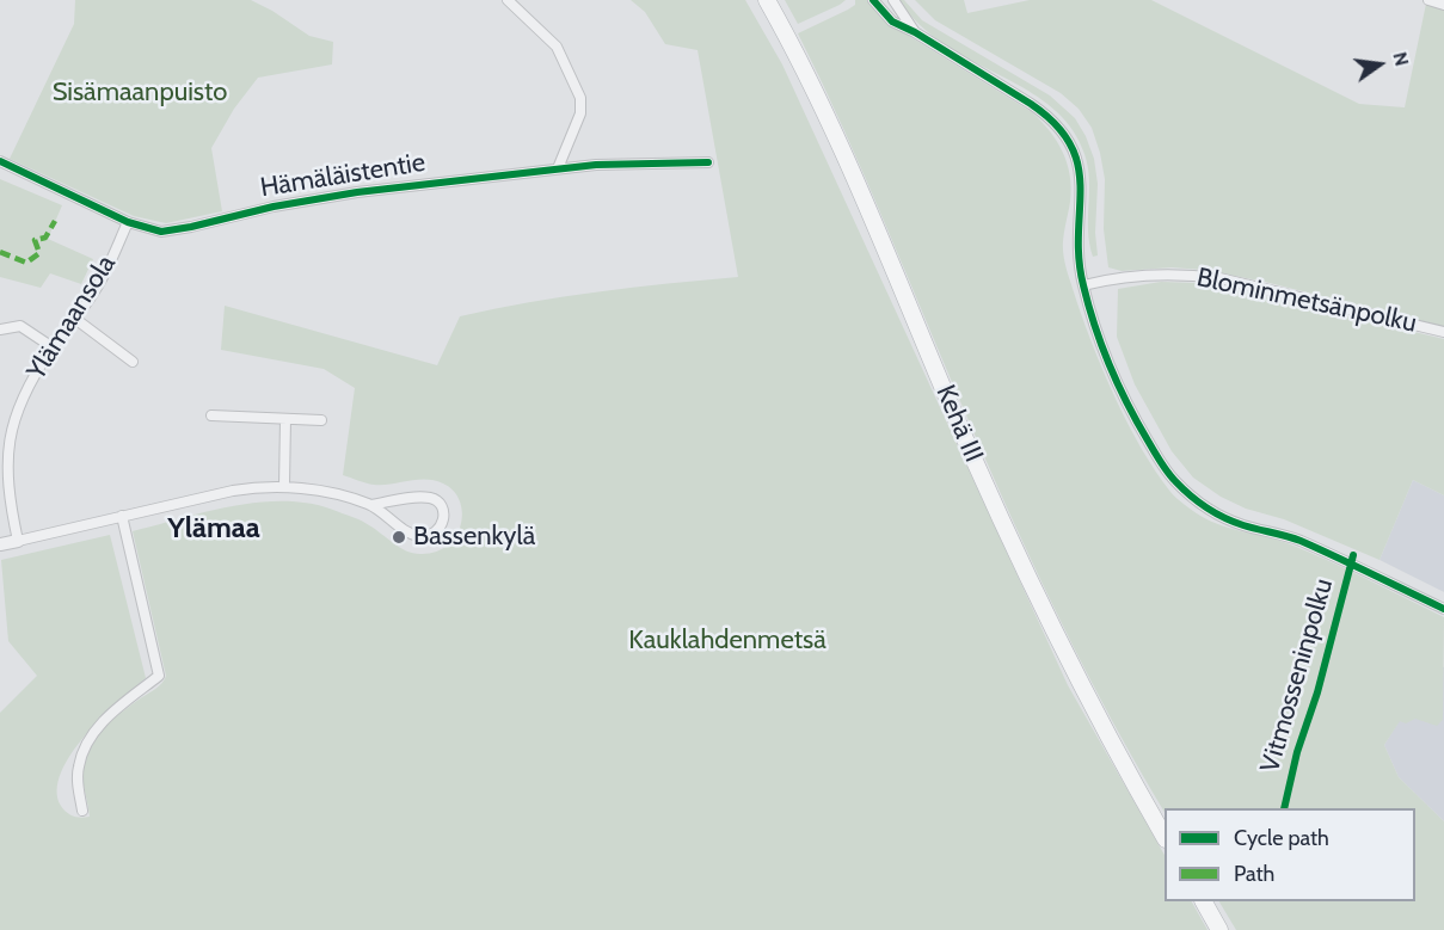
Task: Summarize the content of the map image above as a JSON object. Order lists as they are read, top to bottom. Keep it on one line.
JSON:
{"streets":{"highway":["Kehä III"],"street":["Hämäläistentie","Blominmetsänpolku","Ylämaansola"],"cycle path":["Vitmosseninpolku"]},"crossings":[["Hämäläistentie","Ylämaansola"]],"districts":["Ylämaa"],"parks":["Sisämaanpuisto","Kauklahdenmetsä"],"places":["Bassenkylä"],"legend":["Cycle path","Path"],"north":"right"}
